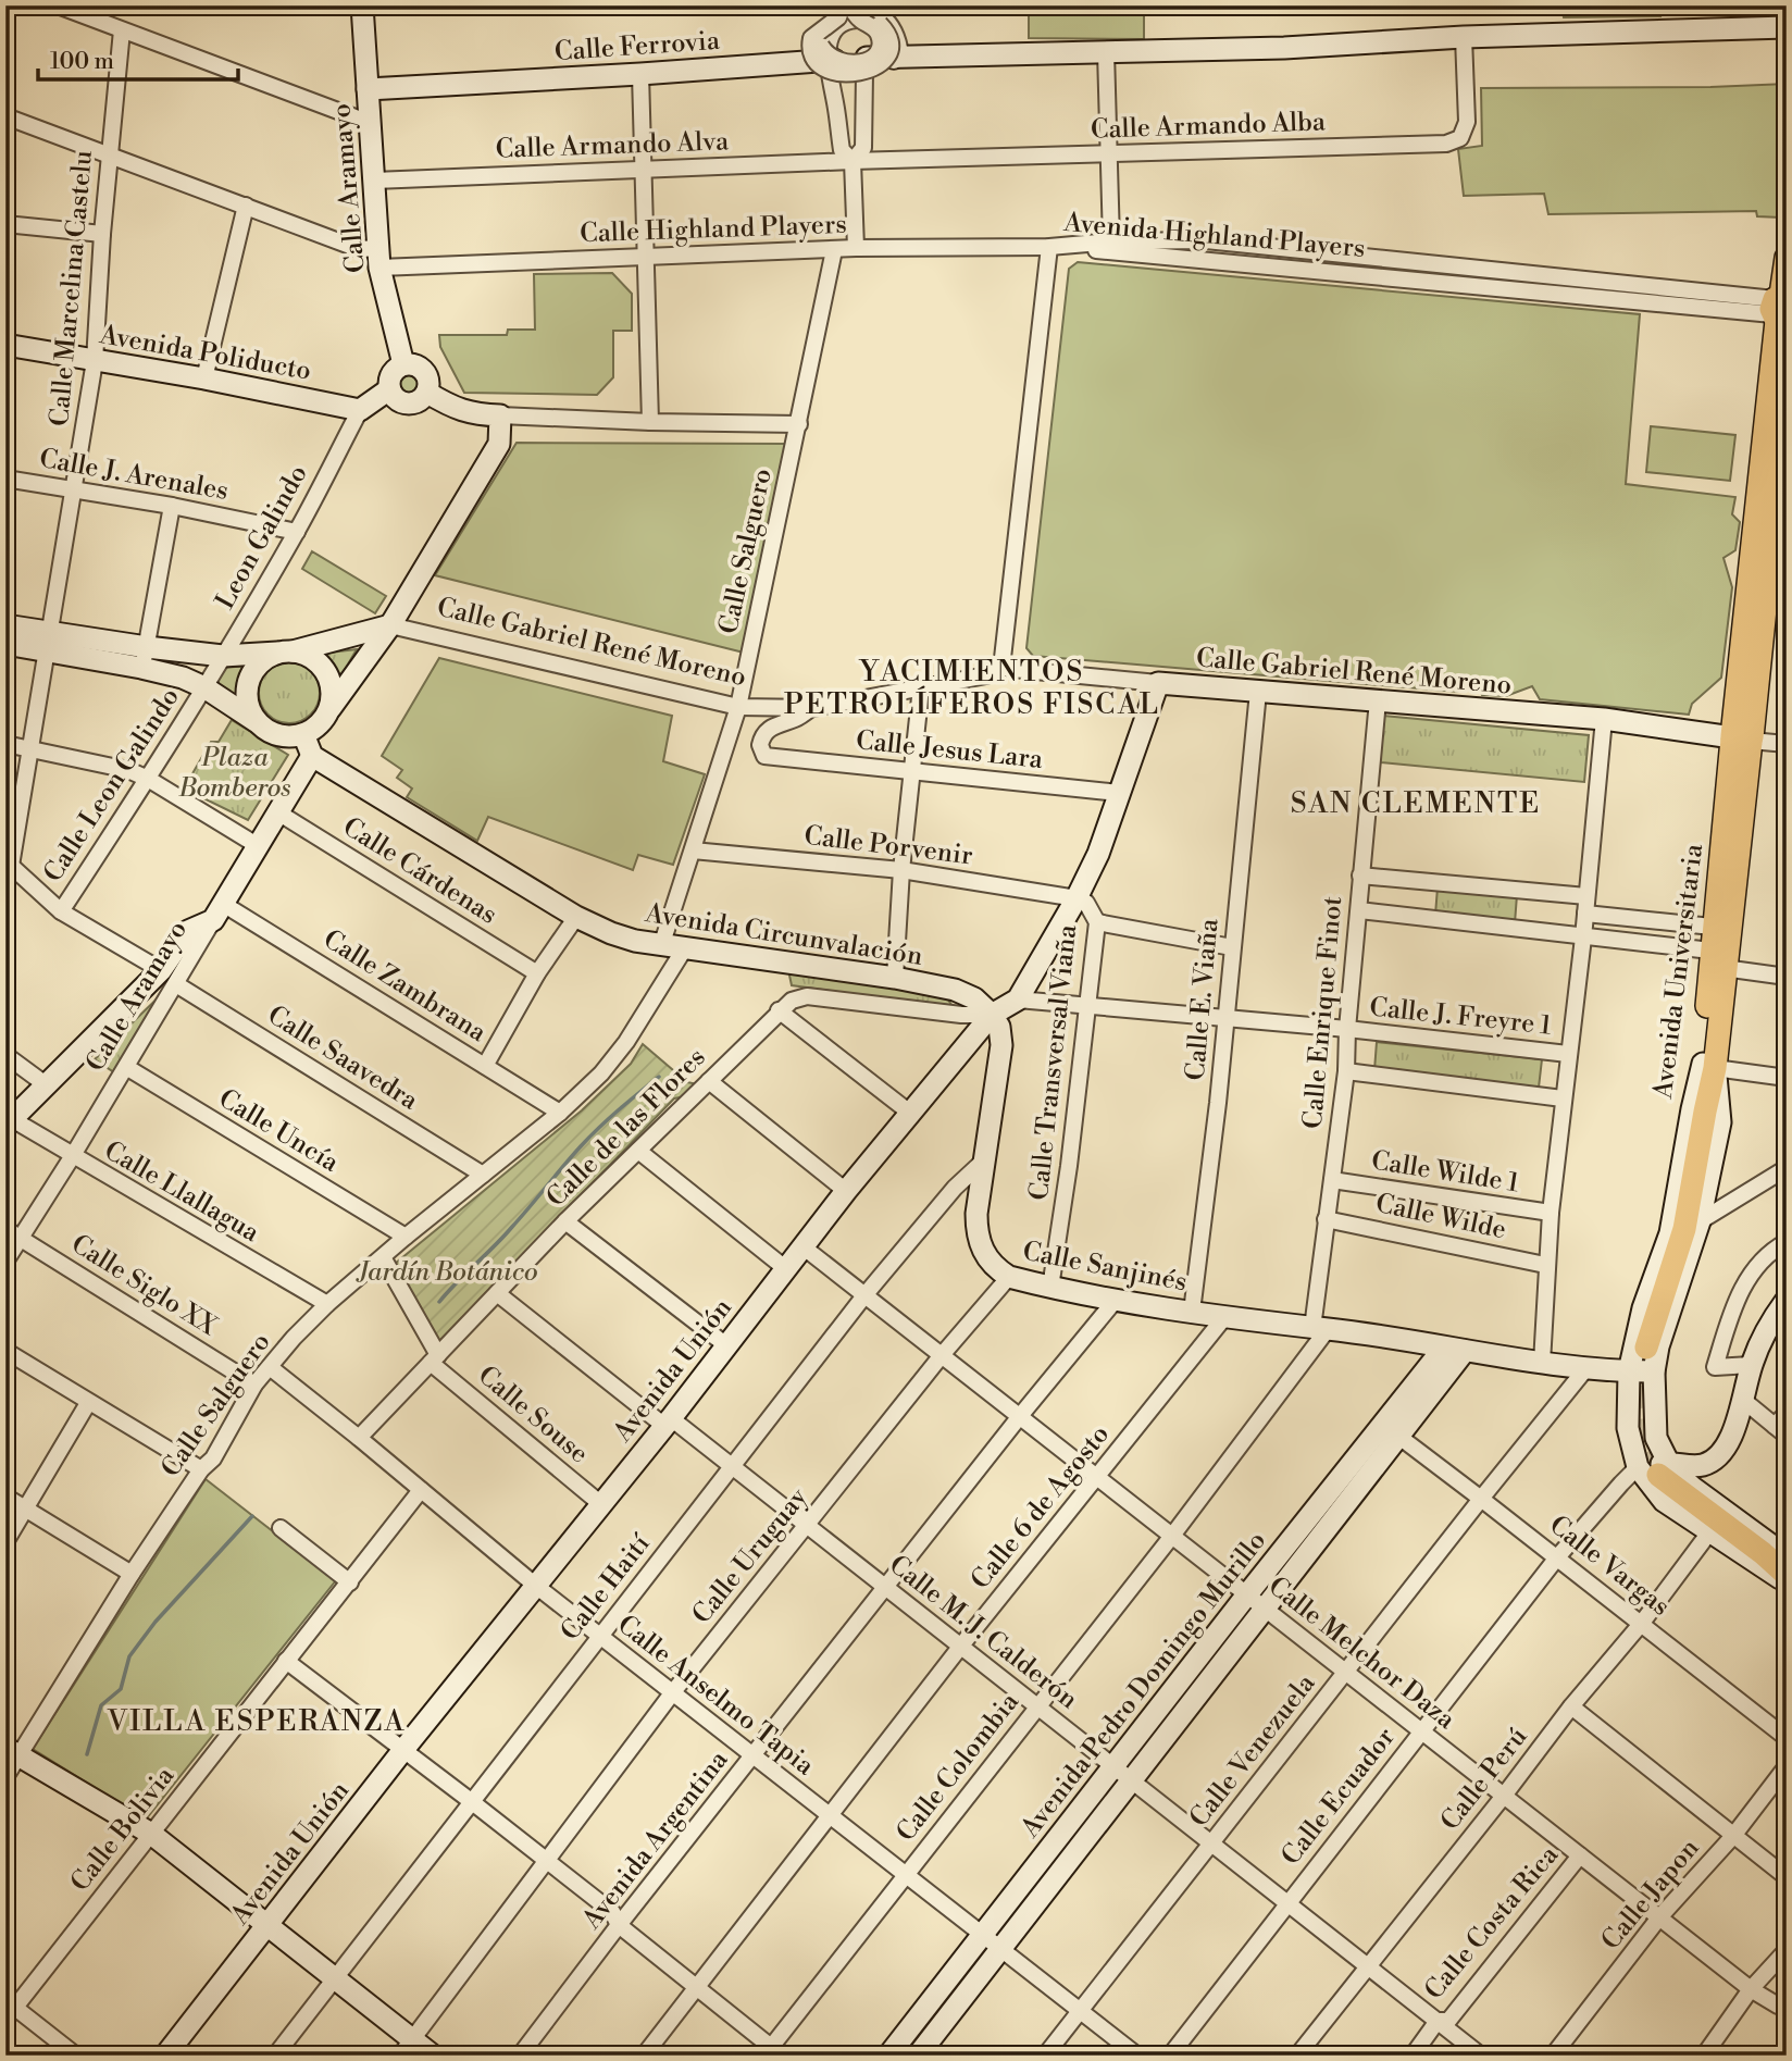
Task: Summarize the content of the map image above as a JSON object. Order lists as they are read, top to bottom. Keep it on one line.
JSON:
{"streets":{"main road":["Calle Ferrovia","Calle Aramayo","Avenida Poliducto","Calle Gabriel René Moreno","Avenida Circunvalación","Avenida Universitaria","Calle Sanjinés","Avenida Unión","Avenida Pedro Domingo Murillo"],"street":["Calle Armando Alba","Calle Armando Alva","Calle Highland Players","Avenida Highland Players","Calle Marcelina Castelu","Calle J. Arenales","Leon Galindo","Calle Salguero","Calle Jesus Lara","Calle Leon Galindo","Calle Porvenir","Calle Cárdenas","Calle Zambrana","Calle E. Viaña","Calle Enrique Finot","Calle J. Freyre 1","Calle Saavedra","Calle Transversal Viaña","Calle de las Flores","Calle Uncía","Calle Wilde 1","Calle Llallagua","Calle Wilde","Calle Siglo XX","Calle Souse","Calle 6 de Agosto","Calle Uruguay","Calle Vargas","Calle Haití","Calle M. J. Calderón","Calle Melchor Daza","Calle Anselmo Tapia","Calle Venezuela","Calle Colombia","Calle Perú","Calle Ecuador","Calle Bolivia","Avenida Argentina","Calle Japon","Calle Costa Rica"]},"crossings":[["Calle Ferrovia","Calle Aramayo"],["Calle Armando Alba","Calle Armando Alva"],["Calle Armando Alva","Calle Aramayo"],["Calle Aramayo","Calle Highland Players"],["Calle Aramayo","Calle Cárdenas"],["Calle Aramayo","Avenida Circunvalación"],["Calle Aramayo","Calle Zambrana"],["Calle Aramayo","Calle Saavedra"],["Calle Aramayo","Calle Uncía"],["Calle Aramayo","Calle Llallagua"],["Calle Aramayo","Calle Siglo XX"],["Calle Highland Players","Avenida Highland Players"],["Calle Highland Players","Calle Marcelina Castelu"],["Calle Highland Players","Calle Salguero"],["Avenida Highland Players","Avenida Universitaria"],["Calle Marcelina Castelu","Avenida Poliducto"],["Calle Marcelina Castelu","Calle J. Arenales"],["Calle Marcelina Castelu","Calle Saavedra"],["Avenida Poliducto","Leon Galindo"],["Calle J. Arenales","Leon Galindo"],["Leon Galindo","Calle Leon Galindo"],["Calle Salguero","Calle Gabriel René Moreno"],["Calle Salguero","Calle Porvenir"],["Calle Salguero","Avenida Circunvalación"],["Calle Salguero","Calle Zambrana"],["Calle Salguero","Calle Saavedra"],["Calle Salguero","Calle Uncía"],["Calle Salguero","Calle Llallagua"],["Calle Salguero","Calle Siglo XX"],["Calle Salguero","Calle Souse"],["Calle Salguero","Calle Anselmo Tapia"],["Calle Gabriel René Moreno","Calle Jesus Lara"],["Calle Gabriel René Moreno","Avenida Universitaria"],["Calle Gabriel René Moreno","Calle E. Viaña"],["Calle Gabriel René Moreno","Calle Enrique Finot"],["Calle Gabriel René Moreno","Avenida Unión"],["Calle Jesus Lara","Avenida Unión"],["Calle Leon Galindo","Calle Saavedra"],["Calle Porvenir","Calle Transversal Viaña"],["Calle Porvenir","Avenida Unión"],["Avenida Circunvalación","Calle de las Flores"],["Avenida Circunvalación","Calle Sanjinés"],["Avenida Circunvalación","Avenida Unión"],["Avenida Universitaria","Calle Perú"],["Avenida Universitaria","Calle Ecuador"],["Calle E. Viaña","Calle J. Freyre 1"],["Calle E. Viaña","Calle Sanjinés"],["Calle Enrique Finot","Calle J. Freyre 1"],["Calle Enrique Finot","Calle Wilde 1"],["Calle Enrique Finot","Calle Wilde"],["Calle Enrique Finot","Calle Sanjinés"],["Calle Enrique Finot","Calle Colombia"],["Calle J. Freyre 1","Calle Transversal Viaña"],["Calle J. Freyre 1","Avenida Unión"],["Calle Transversal Viaña","Calle Sanjinés"],["Calle Transversal Viaña","Avenida Unión"],["Calle de las Flores","Calle Sanjinés"],["Calle de las Flores","Avenida Unión"],["Calle de las Flores","Calle Souse"],["Calle de las Flores","Calle M. J. Calderón"],["Calle de las Flores","Calle Anselmo Tapia"],["Calle Sanjinés","Avenida Unión"],["Calle Sanjinés","Calle 6 de Agosto"],["Calle Sanjinés","Calle Uruguay"],["Calle Sanjinés","Calle Haití"],["Calle Sanjinés","Avenida Pedro Domingo Murillo"],["Calle Sanjinés","Calle Colombia"],["Calle Sanjinés","Avenida Argentina"],["Avenida Unión","Calle Souse"],["Avenida Unión","Calle M. J. Calderón"],["Avenida Unión","Calle Melchor Daza"],["Avenida Unión","Calle Anselmo Tapia"],["Calle 6 de Agosto","Calle M. J. Calderón"],["Calle 6 de Agosto","Calle Melchor Daza"],["Calle 6 de Agosto","Calle Anselmo Tapia"],["Calle Uruguay","Calle M. J. Calderón"],["Calle Uruguay","Calle Melchor Daza"],["Calle Uruguay","Calle Anselmo Tapia"],["Calle Vargas","Avenida Pedro Domingo Murillo"],["Calle Vargas","Calle Venezuela"],["Calle Vargas","Calle Perú"],["Calle Vargas","Calle Ecuador"],["Calle Haití","Calle M. J. Calderón"],["Calle Haití","Calle Melchor Daza"],["Calle Haití","Calle Anselmo Tapia"],["Calle M. J. Calderón","Avenida Pedro Domingo Murillo"],["Calle M. J. Calderón","Calle Venezuela"],["Calle M. J. Calderón","Calle Colombia"],["Calle M. J. Calderón","Calle Perú"],["Calle M. J. Calderón","Calle Ecuador"],["Calle M. J. Calderón","Avenida Argentina"],["Calle M. J. Calderón","Calle Costa Rica"],["Calle Melchor Daza","Avenida Pedro Domingo Murillo"],["Calle Melchor Daza","Calle Venezuela"],["Calle Melchor Daza","Calle Colombia"],["Calle Melchor Daza","Calle Perú"],["Calle Melchor Daza","Calle Ecuador"],["Calle Melchor Daza","Avenida Argentina"],["Calle Melchor Daza","Calle Japon"],["Calle Melchor Daza","Calle Costa Rica"],["Avenida Pedro Domingo Murillo","Calle Anselmo Tapia"],["Calle Anselmo Tapia","Calle Venezuela"],["Calle Anselmo Tapia","Calle Colombia"],["Calle Anselmo Tapia","Calle Bolivia"],["Calle Anselmo Tapia","Avenida Argentina"]],"districts":["YACIMIENTOS PETROLÍFEROS FISCAL","SAN CLEMENTE","VILLA ESPERANZA"],"parks":["Plaza Bomberos","Jardín Botánico"],"scale_bar":"100 m"}
